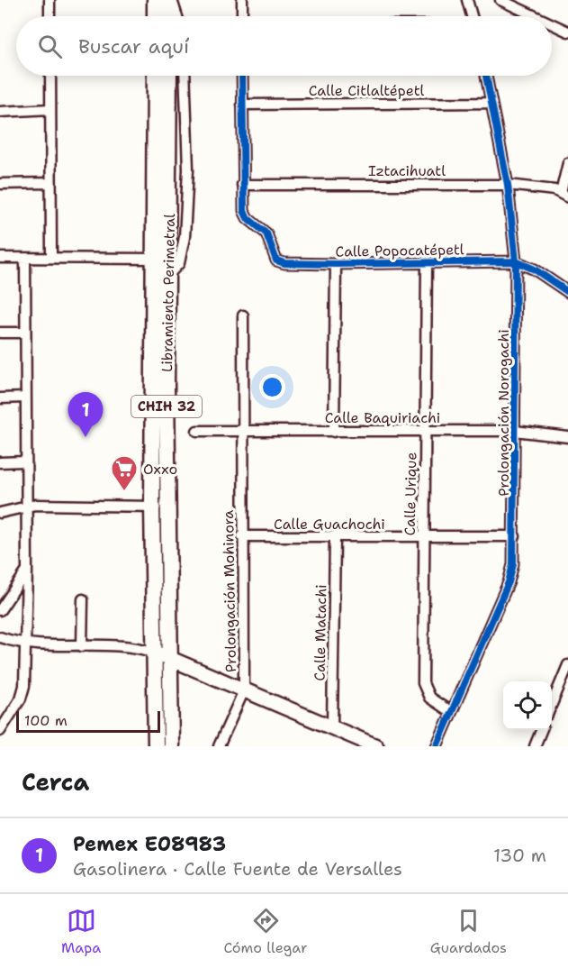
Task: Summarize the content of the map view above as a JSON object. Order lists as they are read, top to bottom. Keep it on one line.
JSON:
{"streets":{"main road":["Libramiento Perimetral","CHIH 32"],"street":["Calle Citlaltépetl","Iztacihuatl","Calle Popocatépetl","Prolongación Norogachi","Calle Baquiriachi","Calle Urique","Calle Guachochi","Prolongación Mohinora","Calle Matachi"]},"crossings":[["Calle Citlaltépetl","Prolongación Norogachi"],["Iztacihuatl","Calle Popocatépetl"],["Iztacihuatl","Prolongación Norogachi"],["Calle Popocatépetl","Prolongación Norogachi"],["Calle Popocatépetl","Calle Urique"],["Prolongación Norogachi","Calle Baquiriachi"],["Prolongación Norogachi","Calle Urique"],["Prolongación Norogachi","Calle Guachochi"],["Calle Baquiriachi","Calle Urique"],["Calle Baquiriachi","Prolongación Mohinora"],["Calle Urique","Calle Guachochi"],["Calle Guachochi","Prolongación Mohinora"],["Calle Guachochi","Calle Matachi"]],"places":{"supermarket":["Oxxo"]},"scale_bar":"100 m","page":{"search":"Buscar aquí","pins":"1","scale":"100 m","heading":"Cerca","list":[{"mark":"1","name":"Pemex E08983","note":"Gasolinera · Calle Fuente de Versalles","value":"130 m"}],"nav":["Mapa","Cómo llegar","Guardados"]}}
